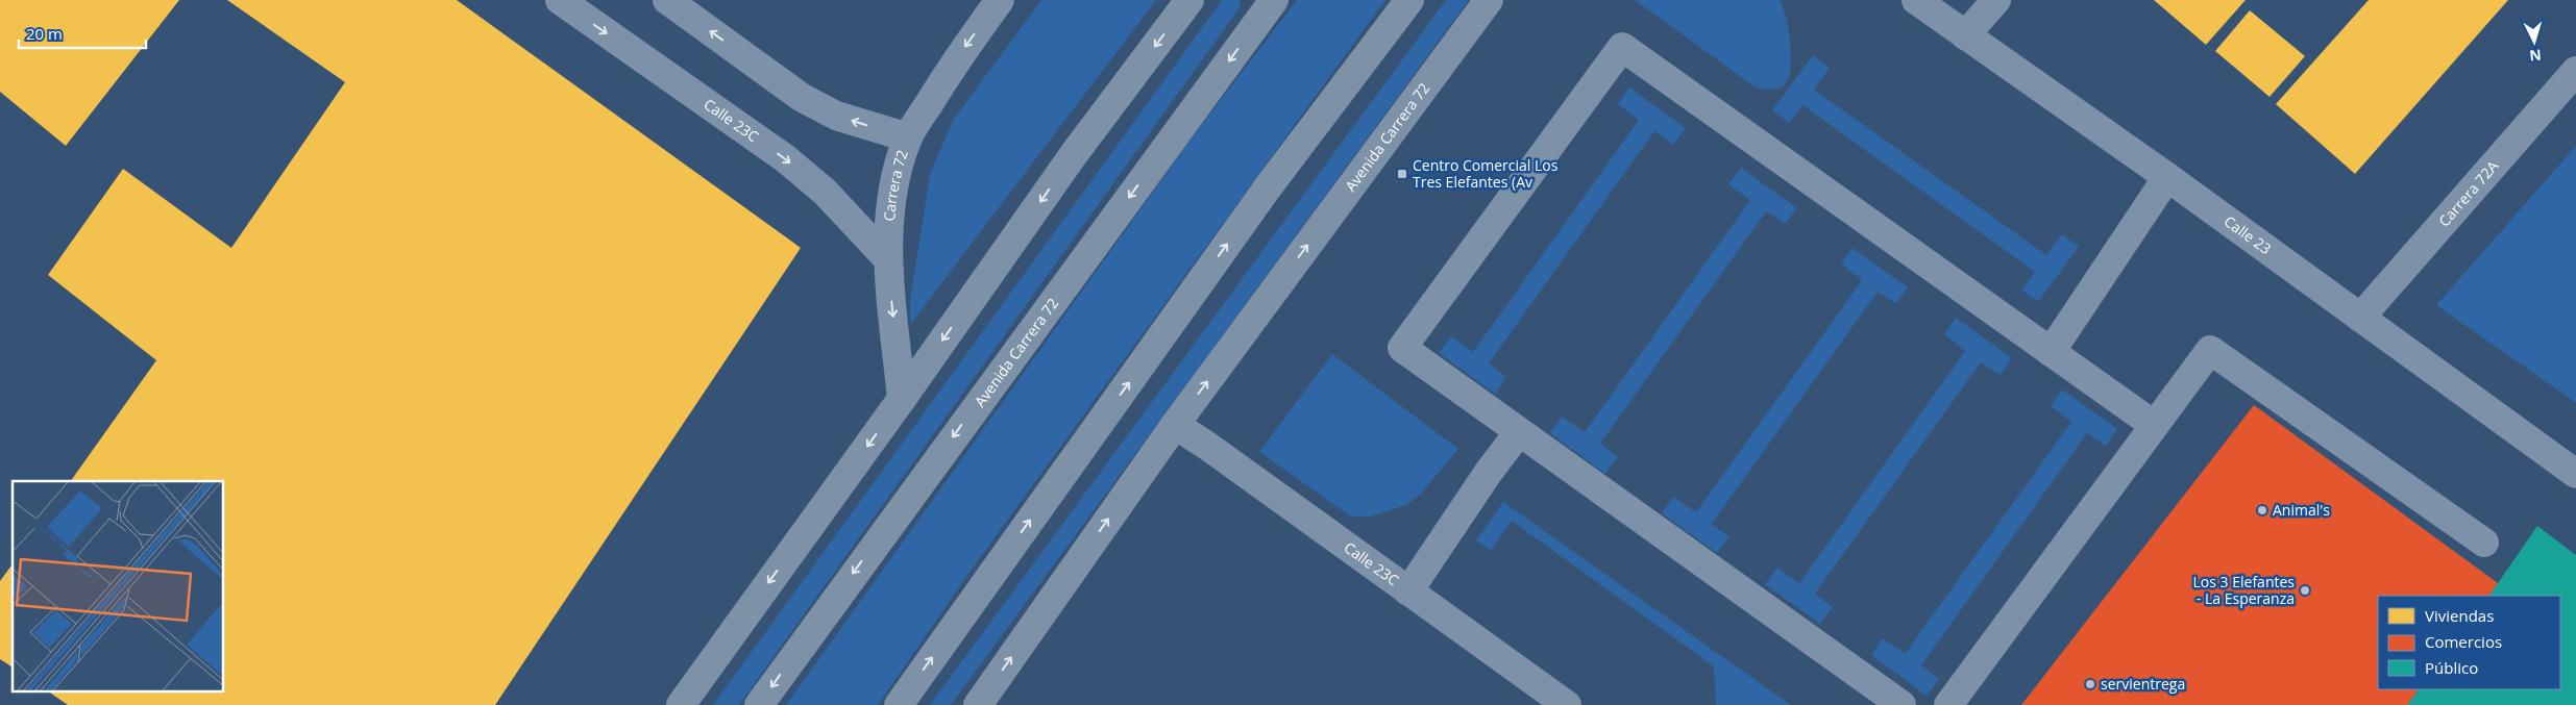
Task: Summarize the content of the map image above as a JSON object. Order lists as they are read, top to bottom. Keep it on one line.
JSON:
{"streets":{"highway":["Avenida Carrera 72"],"street":["Calle 23C","Carrera 72","Carrera 72A","Calle 23"]},"crossings":[["Calle 23C","Avenida Carrera 72"],["Calle 23C","Carrera 72"],["Carrera 72A","Calle 23"]],"one_way":["Carrera 72"],"places":{"transit":["Centro Comercial Los Tres Elefantes (Av"],"other":["Animal's","Los 3 Elefantes - La Esperanza","servientrega"]},"legend":["Viviendas","Comercios","Público"],"scale_bar":"20 m","north":"bottom"}
